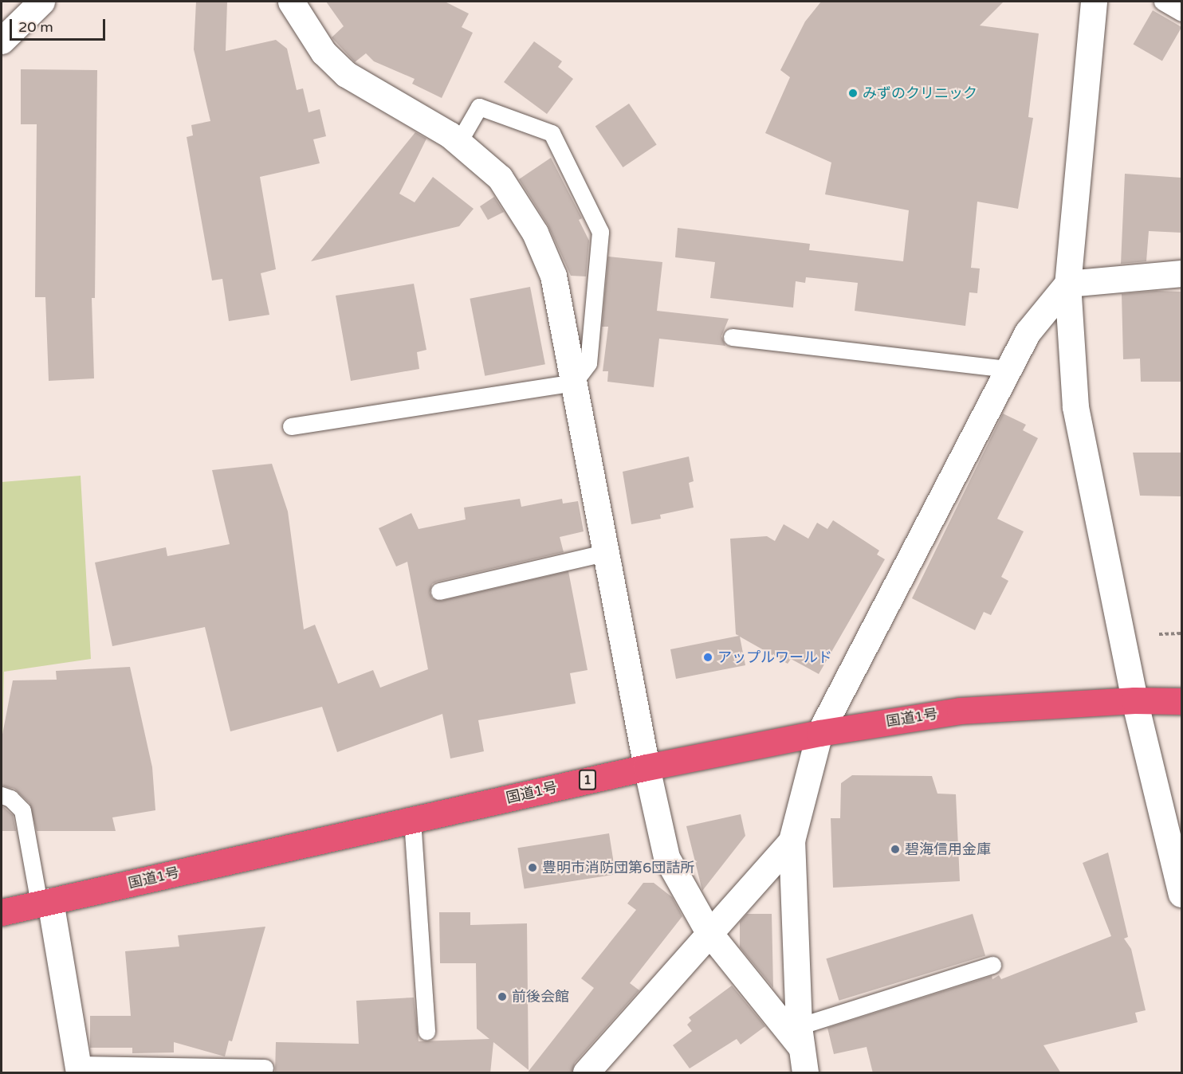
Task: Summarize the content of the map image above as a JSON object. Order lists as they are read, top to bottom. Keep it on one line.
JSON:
{"streets":{"highway":["国道1号","1"]},"places":["みずのクリニック","アップルワールド","碧海信用金庫","豊明市消防団第6団詰所","前後会館"],"scale_bar":"20 m"}
